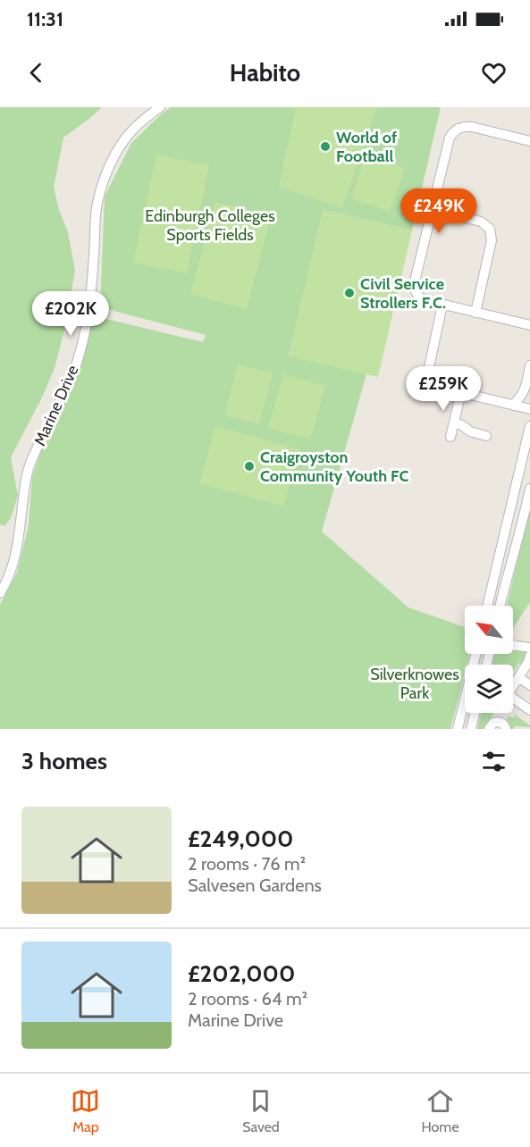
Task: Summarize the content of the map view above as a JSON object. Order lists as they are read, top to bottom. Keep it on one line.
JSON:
{"streets":{"street":["Marine Drive"]},"parks":["Edinburgh Colleges Sports Fields","Silverknowes Park"],"places":["World of Football","Civil Service Strollers F.C.","Craigroyston Community Youth FC"],"north":"top left","page":{"status":"11:31","header":"Habito","price":["£249K","£202K","£259K"],"heading":"3 homes","list":[{"name":"£249,000","note":"2 rooms · 76 m² · Salvesen Gardens"},{"name":"£202,000","note":"2 rooms · 64 m² · Marine Drive"}],"tabs":["Map","Saved","Home"]}}
